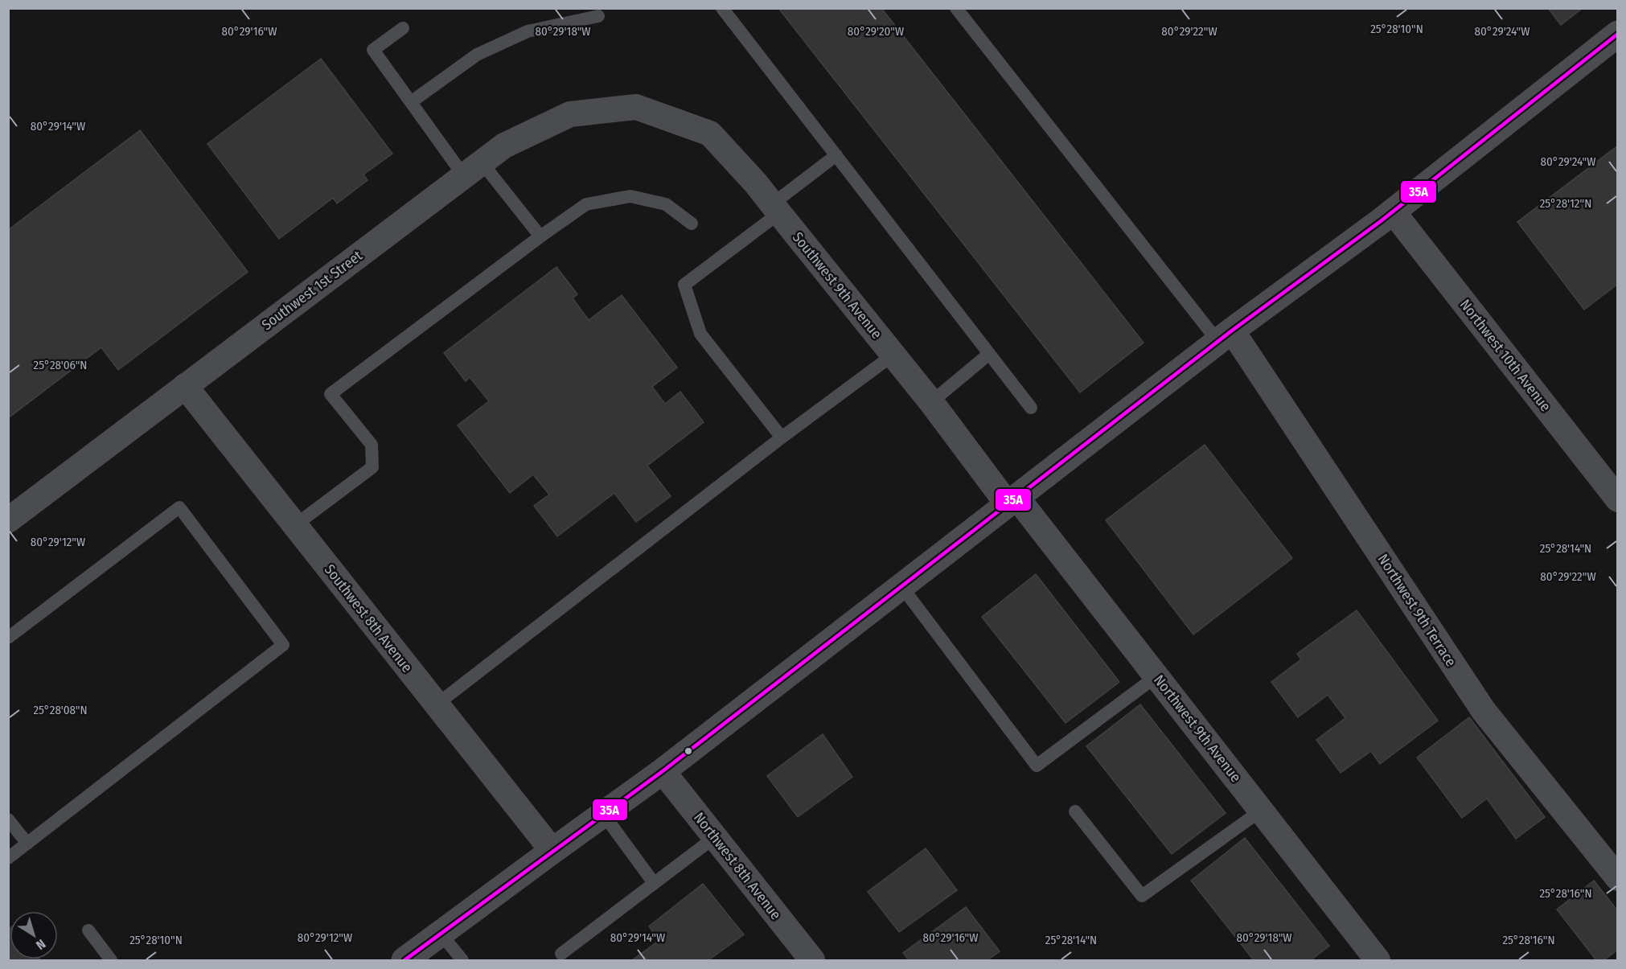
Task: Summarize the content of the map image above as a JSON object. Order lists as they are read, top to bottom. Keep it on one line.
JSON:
{"streets":{"street":["Southwest 9th Avenue","Southwest 1st Street","Northwest 10th Avenue","Northwest 9th Terrace","Southwest 8th Avenue","Northwest 9th Avenue","Northwest 8th Avenue"]},"crossings":[["Southwest 9th Avenue","Southwest 1st Street"],["Southwest 9th Avenue","Northwest 9th Avenue"],["Southwest 1st Street","Southwest 8th Avenue"]],"lines":["transit line 35A"],"north":"bottom right","coordinates":["25°28'10\"N","80°29'16\"W","80°29'18\"W","80°29'20\"W","80°29'22\"W","80°29'24\"W","80°29'14\"W","25°28'12\"N","25°28'06\"N","80°29'12\"W","25°28'14\"N","25°28'08\"N","25°28'16\"N"]}
